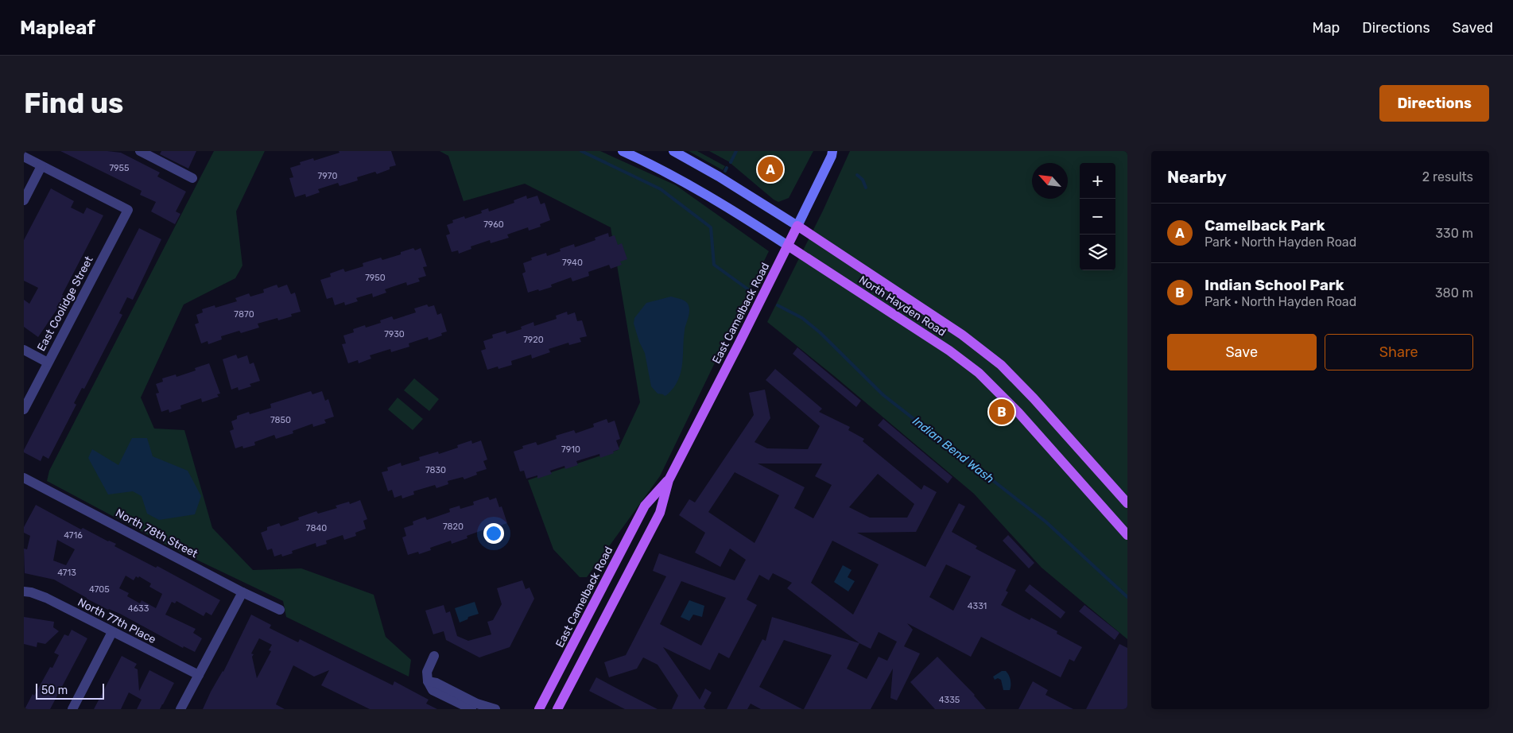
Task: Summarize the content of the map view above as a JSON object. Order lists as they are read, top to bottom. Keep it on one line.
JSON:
{"streets":{"main road":["North Hayden Road","East Camelback Road"],"street":["East Coolidge Street","North 78th Street","North 77th Place"]},"crossings":[["North Hayden Road","East Camelback Road"]],"water":["Indian Bend Wash"],"house_numbers":["7955","7970","7960","7940","7950","7870","7930","7920","7850","7910","7830","7820","7840","4716","4713","4705","4331","4633","4335"],"scale_bar":"50 m","north":"top left","page":{"header":"Mapleaf","nav":["Map","Directions","Saved"],"buttons":["Directions",["Save","Share"]],"title":"Find us","heading":["Nearby","2 results"],"pins":["A","B"],"map_buttons":["+","−"],"list":[{"mark":"A","name":"Camelback Park","note":"Park · North Hayden Road","value":"330 m"},{"mark":"B","name":"Indian School Park","note":"Park · North Hayden Road","value":"380 m"}],"scale":"50 m"}}
